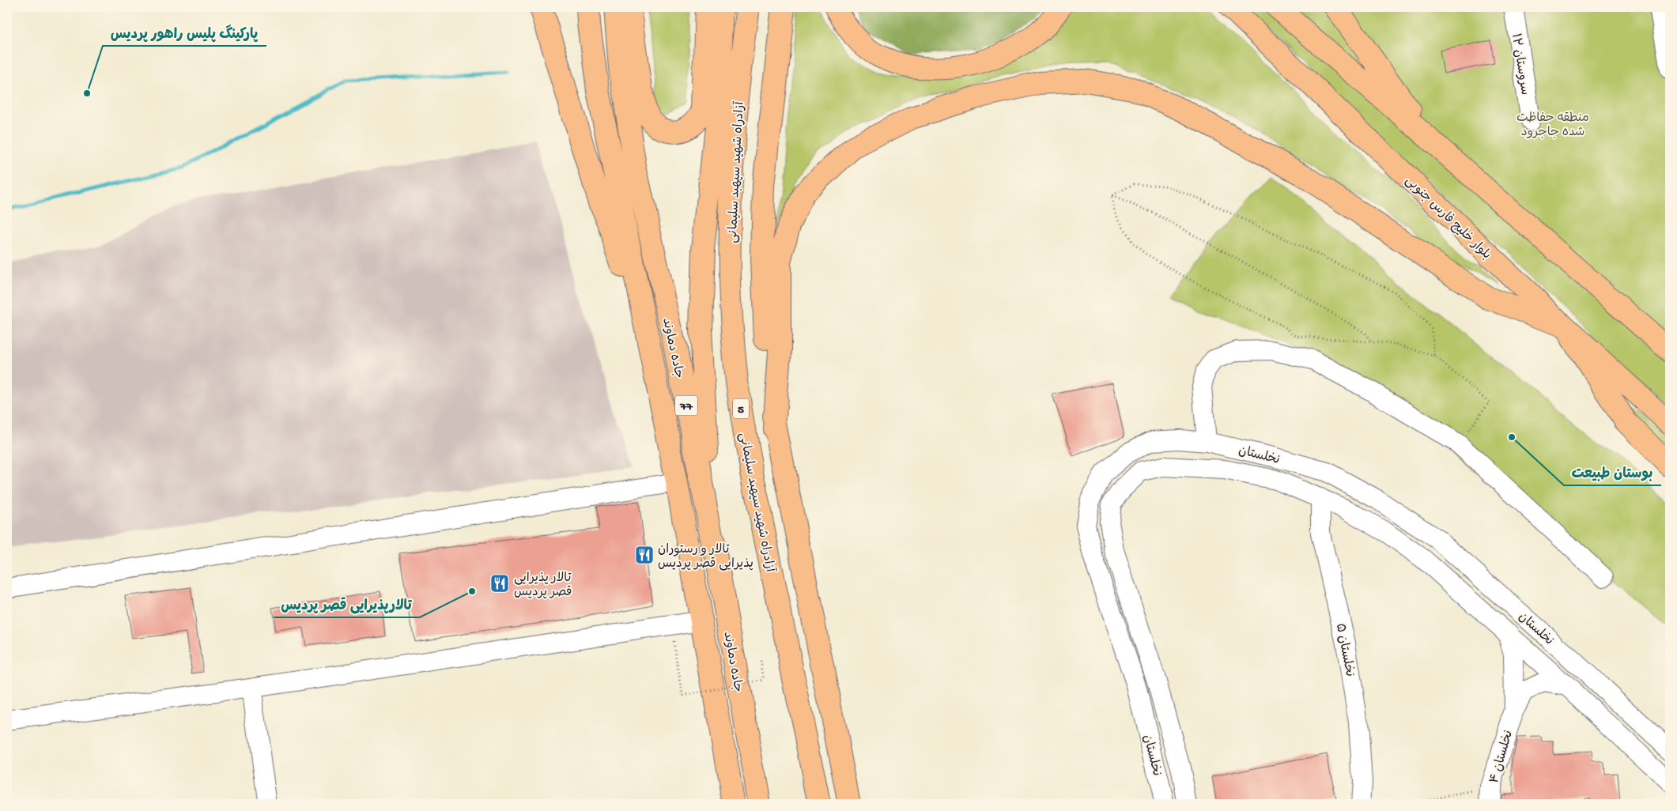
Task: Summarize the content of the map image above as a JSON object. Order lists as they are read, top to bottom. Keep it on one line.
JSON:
{"streets":{"main road":["آزادراه شهید سپهبد سلیمانی","بلوار خلیج فارس جنوبی","جاده دماوند","77","5"],"street":["سروستان ۱۲","نخلستان","نخلستان ۵","نخلستان ۴"]},"crossings":[["نخلستان","نخلستان ۵"]],"parks":["منطقه حفاظت شده جاجرود"],"places":{"other":["پارکینگ پلیس راهور پردیس","بوستان طبیعت","تالارپذیرایی قصر پردیس"],"restaurant":["تالار و رستوران پذیرایی قصر پردیس","تالار پذیرایی قصر پردیس"]}}
